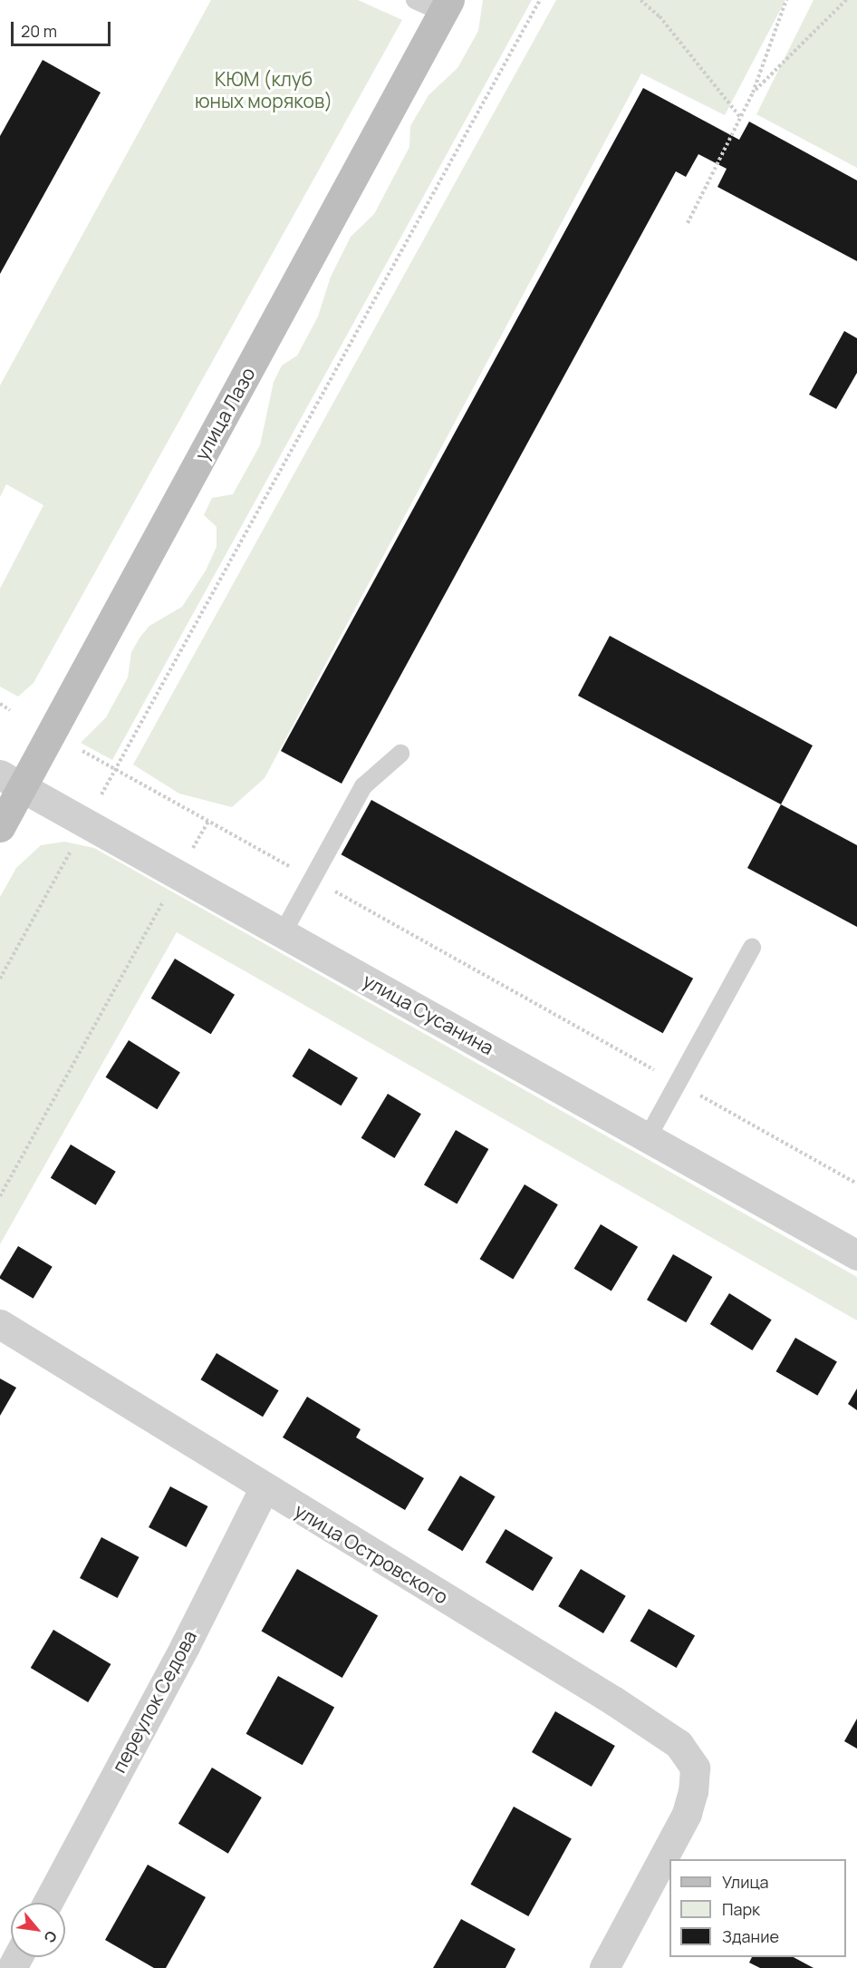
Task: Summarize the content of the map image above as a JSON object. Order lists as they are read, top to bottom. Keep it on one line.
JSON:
{"streets":{"main road":["улица Лазо"],"street":["улица Сусанина","улица Островского","переулок Седова"]},"crossings":[["улица Лазо","улица Сусанина"],["улица Островского","переулок Седова"]],"parks":["КЮМ (клуб юных моряков)"],"legend":["Улица","Парк","Здание"],"scale_bar":"20 m","north":"bottom right"}
